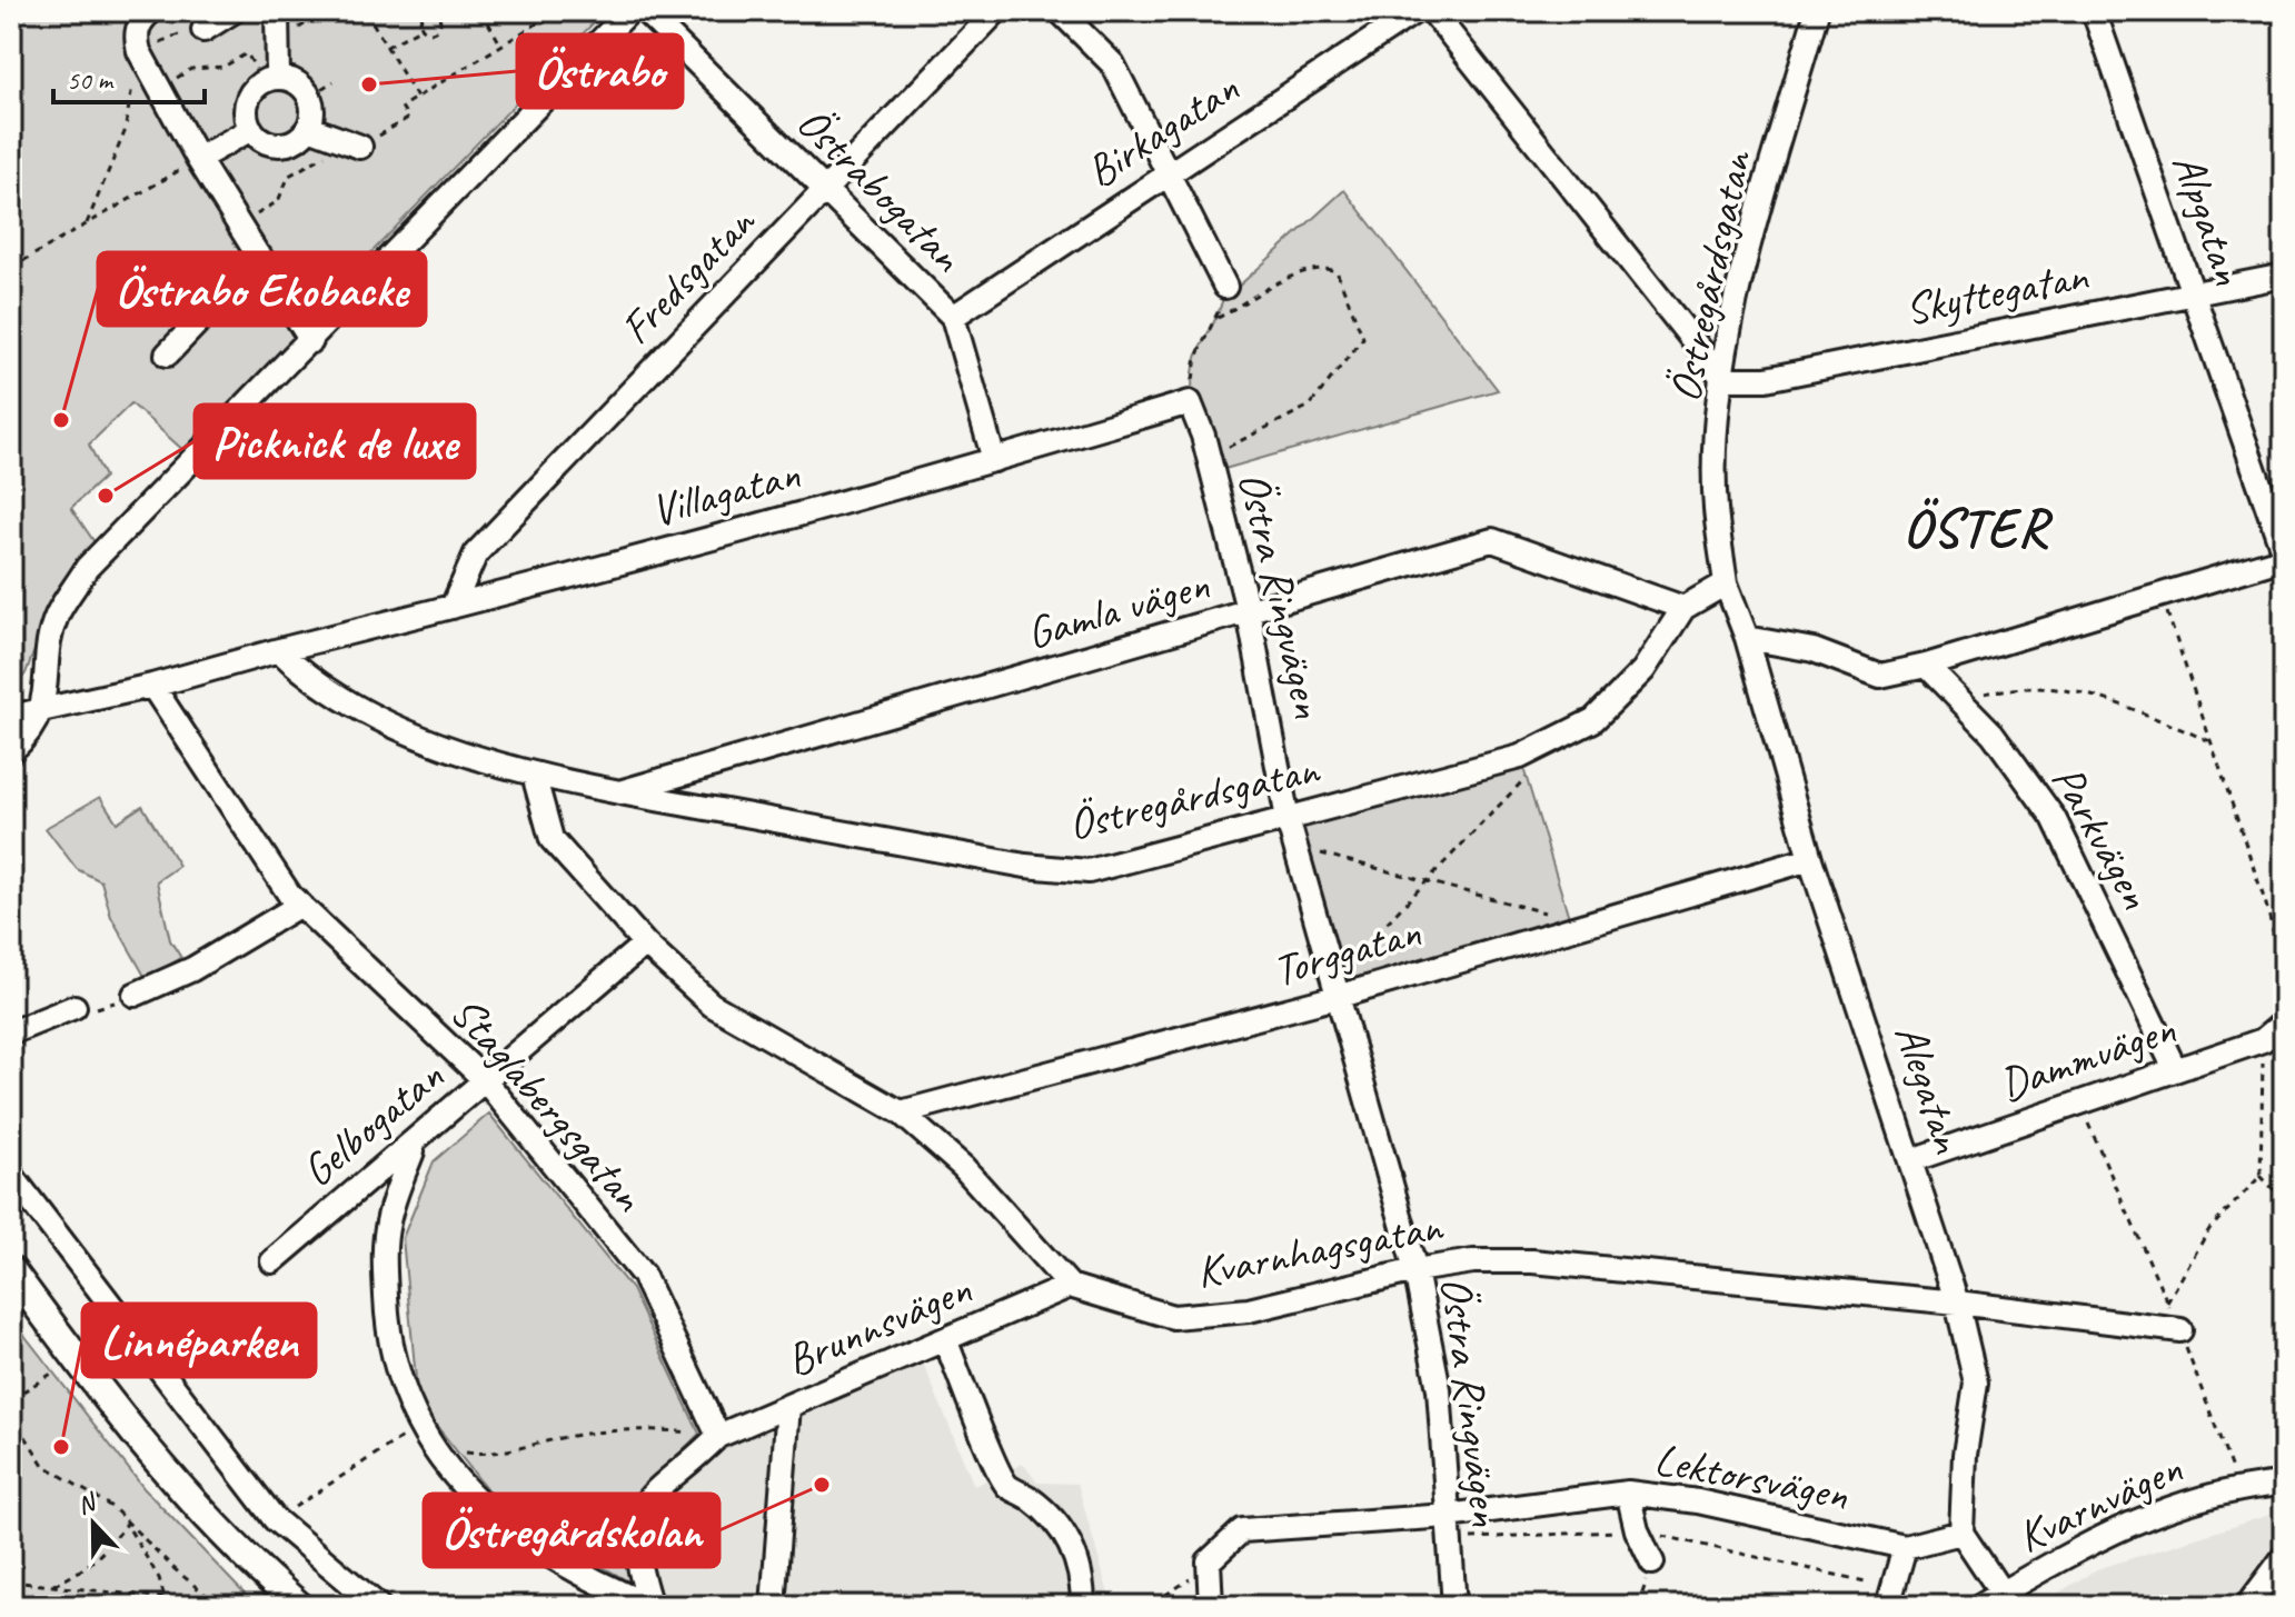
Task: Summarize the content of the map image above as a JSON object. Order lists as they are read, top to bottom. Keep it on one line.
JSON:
{"streets":{"street":["Birkagatan","Östrabogatan","Alpgatan","Fredsgatan","Östregårdsgatan","Skyttegatan","Villagatan","Östra Ringvägen","Gamla vägen","Parkvägen","Torggatan","Dammvägen","Alegatan","Staglabergsgatan","Gelbogatan","Kvarnhagsgatan","Brunnsvägen","Lektorsvägen","Kvarnvägen"]},"crossings":[["Birkagatan","Östrabogatan"],["Östrabogatan","Fredsgatan"],["Östrabogatan","Villagatan"],["Alpgatan","Skyttegatan"],["Fredsgatan","Villagatan"],["Östregårdsgatan","Skyttegatan"],["Östregårdsgatan","Villagatan"],["Östregårdsgatan","Östra Ringvägen"],["Östregårdsgatan","Gamla vägen"],["Östregårdsgatan","Alegatan"],["Villagatan","Östra Ringvägen"],["Östra Ringvägen","Gamla vägen"],["Östra Ringvägen","Torggatan"],["Östra Ringvägen","Kvarnhagsgatan"],["Östra Ringvägen","Lektorsvägen"],["Parkvägen","Dammvägen"],["Torggatan","Alegatan"],["Dammvägen","Alegatan"],["Alegatan","Kvarnhagsgatan"],["Alegatan","Lektorsvägen"],["Staglabergsgatan","Gelbogatan"],["Staglabergsgatan","Brunnsvägen"],["Kvarnhagsgatan","Brunnsvägen"]],"districts":["ÖSTER"],"places":["Östrabo","Östrabo Ekobacke","Picknick de luxe","Linnéparken","Östregårdskolan"],"scale_bar":"50 m","north":"top"}
